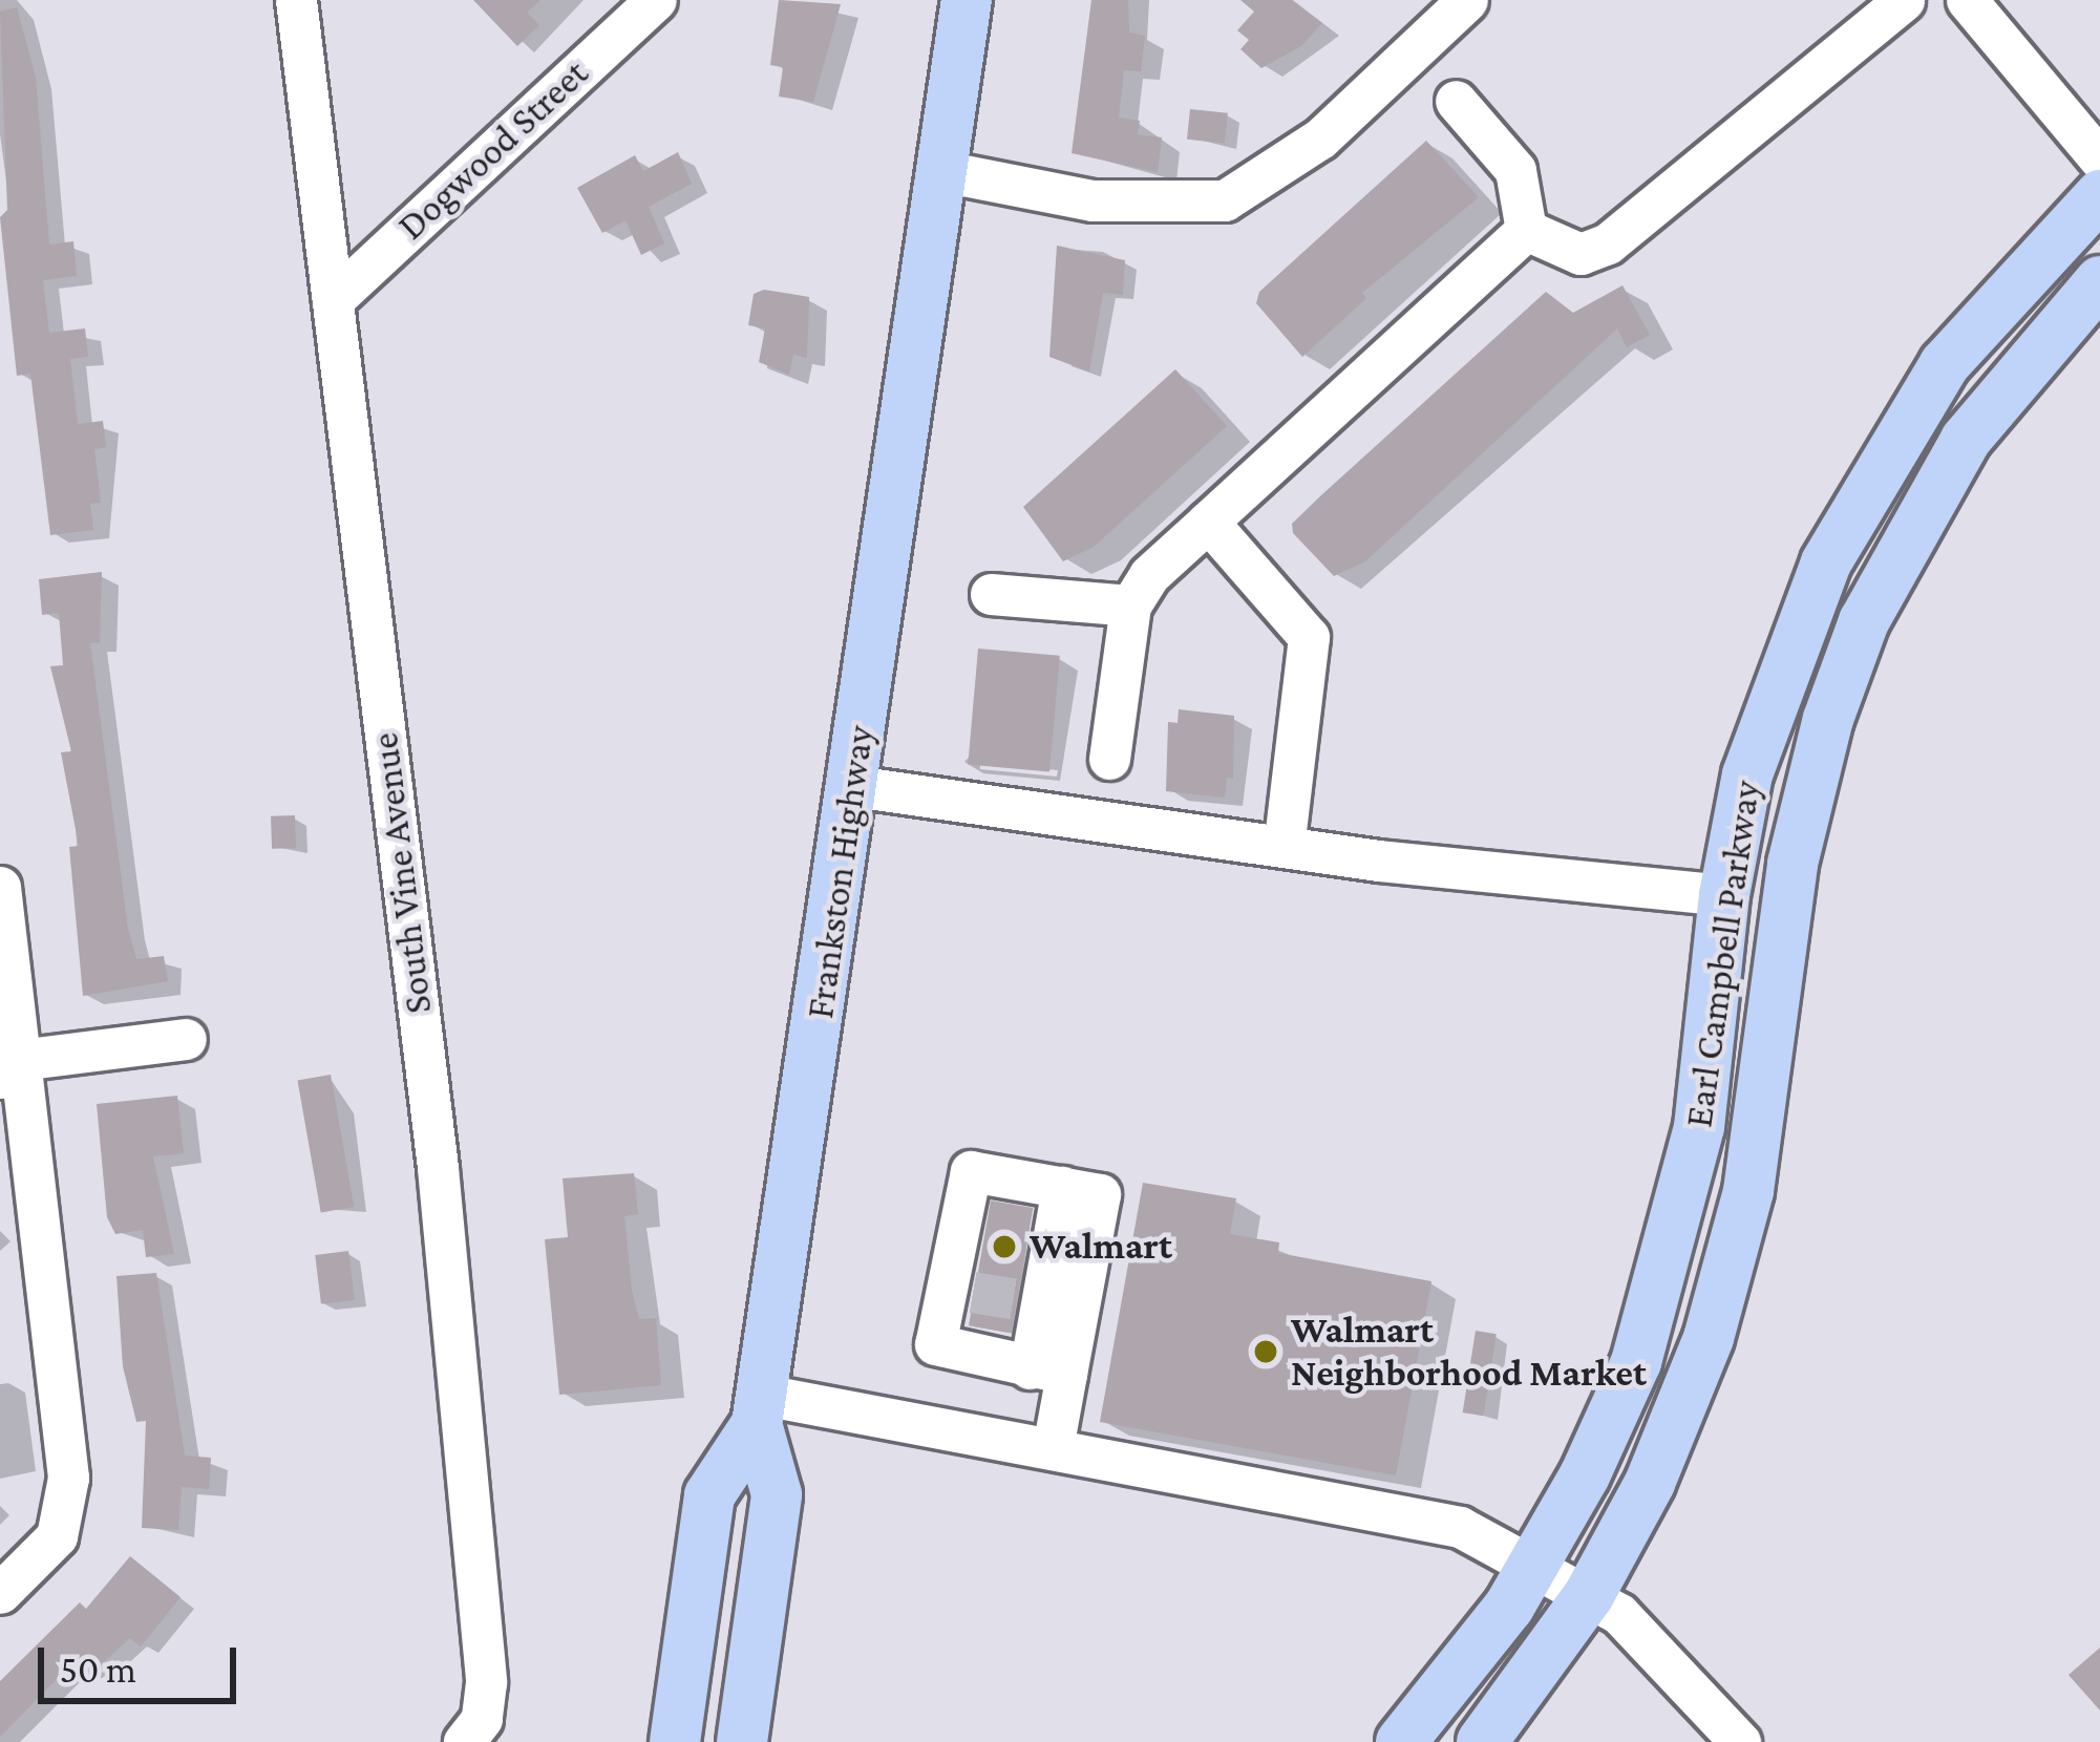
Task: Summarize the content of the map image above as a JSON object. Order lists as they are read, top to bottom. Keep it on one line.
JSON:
{"streets":{"main road":["Frankston Highway","Earl Campbell Parkway"],"street":["Dogwood Street","South Vine Avenue"]},"crossings":[["Dogwood Street","South Vine Avenue"]],"places":["Walmart","Walmart Neighborhood Market"],"scale_bar":"50 m"}
